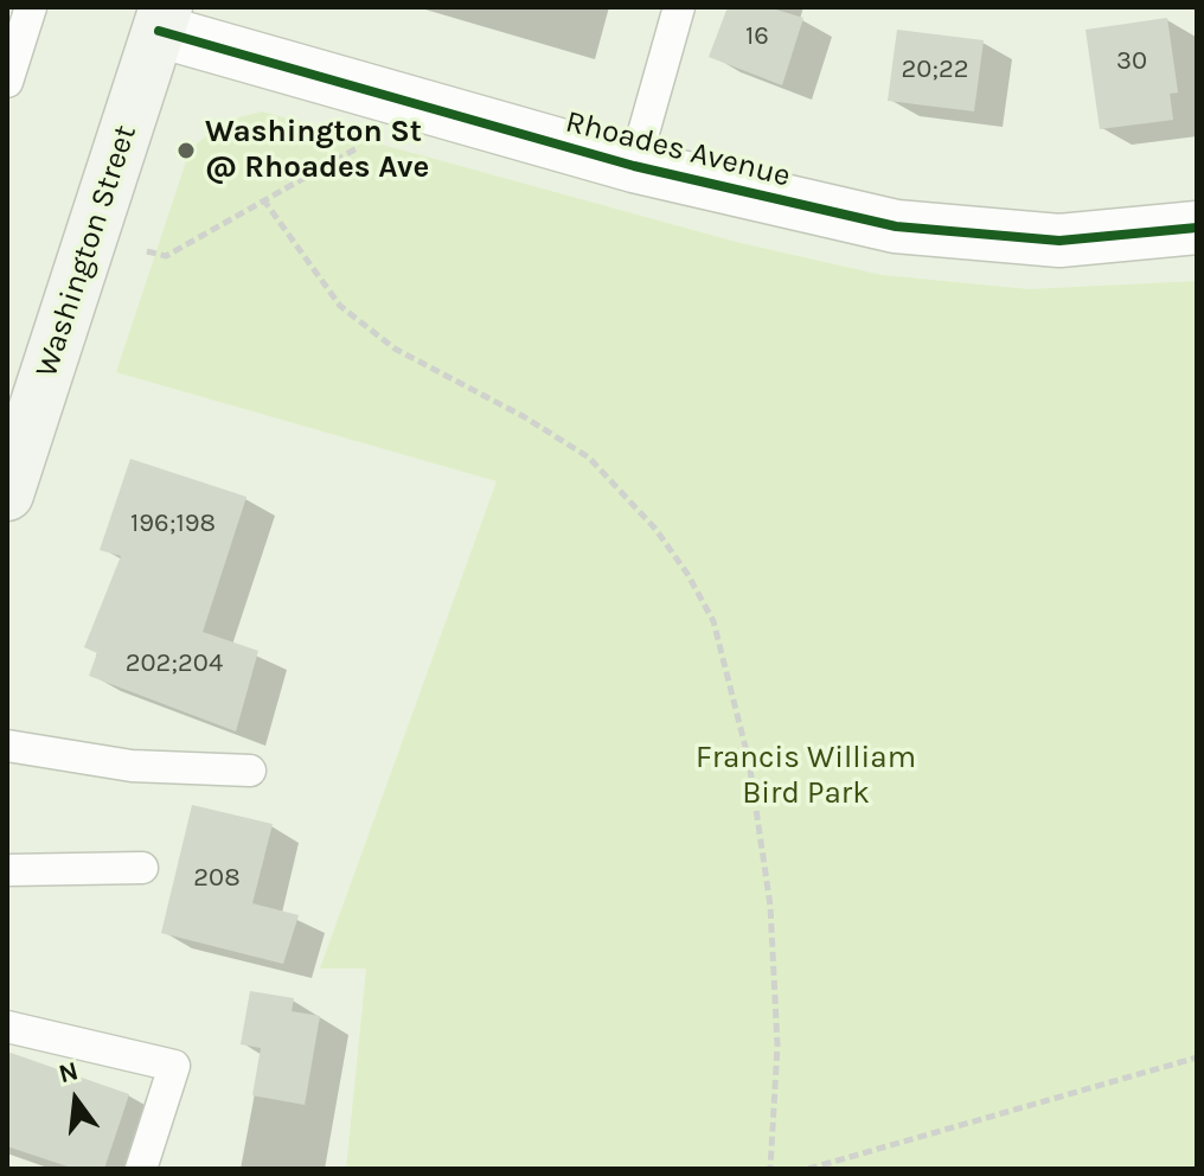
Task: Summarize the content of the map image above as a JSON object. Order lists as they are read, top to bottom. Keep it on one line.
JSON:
{"streets":{"main road":["Washington Street"],"street":["Rhoades Avenue"]},"crossings":[["Rhoades Avenue","Washington Street"]],"parks":["Francis William Bird Park"],"places":["Washington St @ Rhoades Ave"],"house_numbers":["16","30","20;22","196;198","202;204","208"],"north":"top"}
